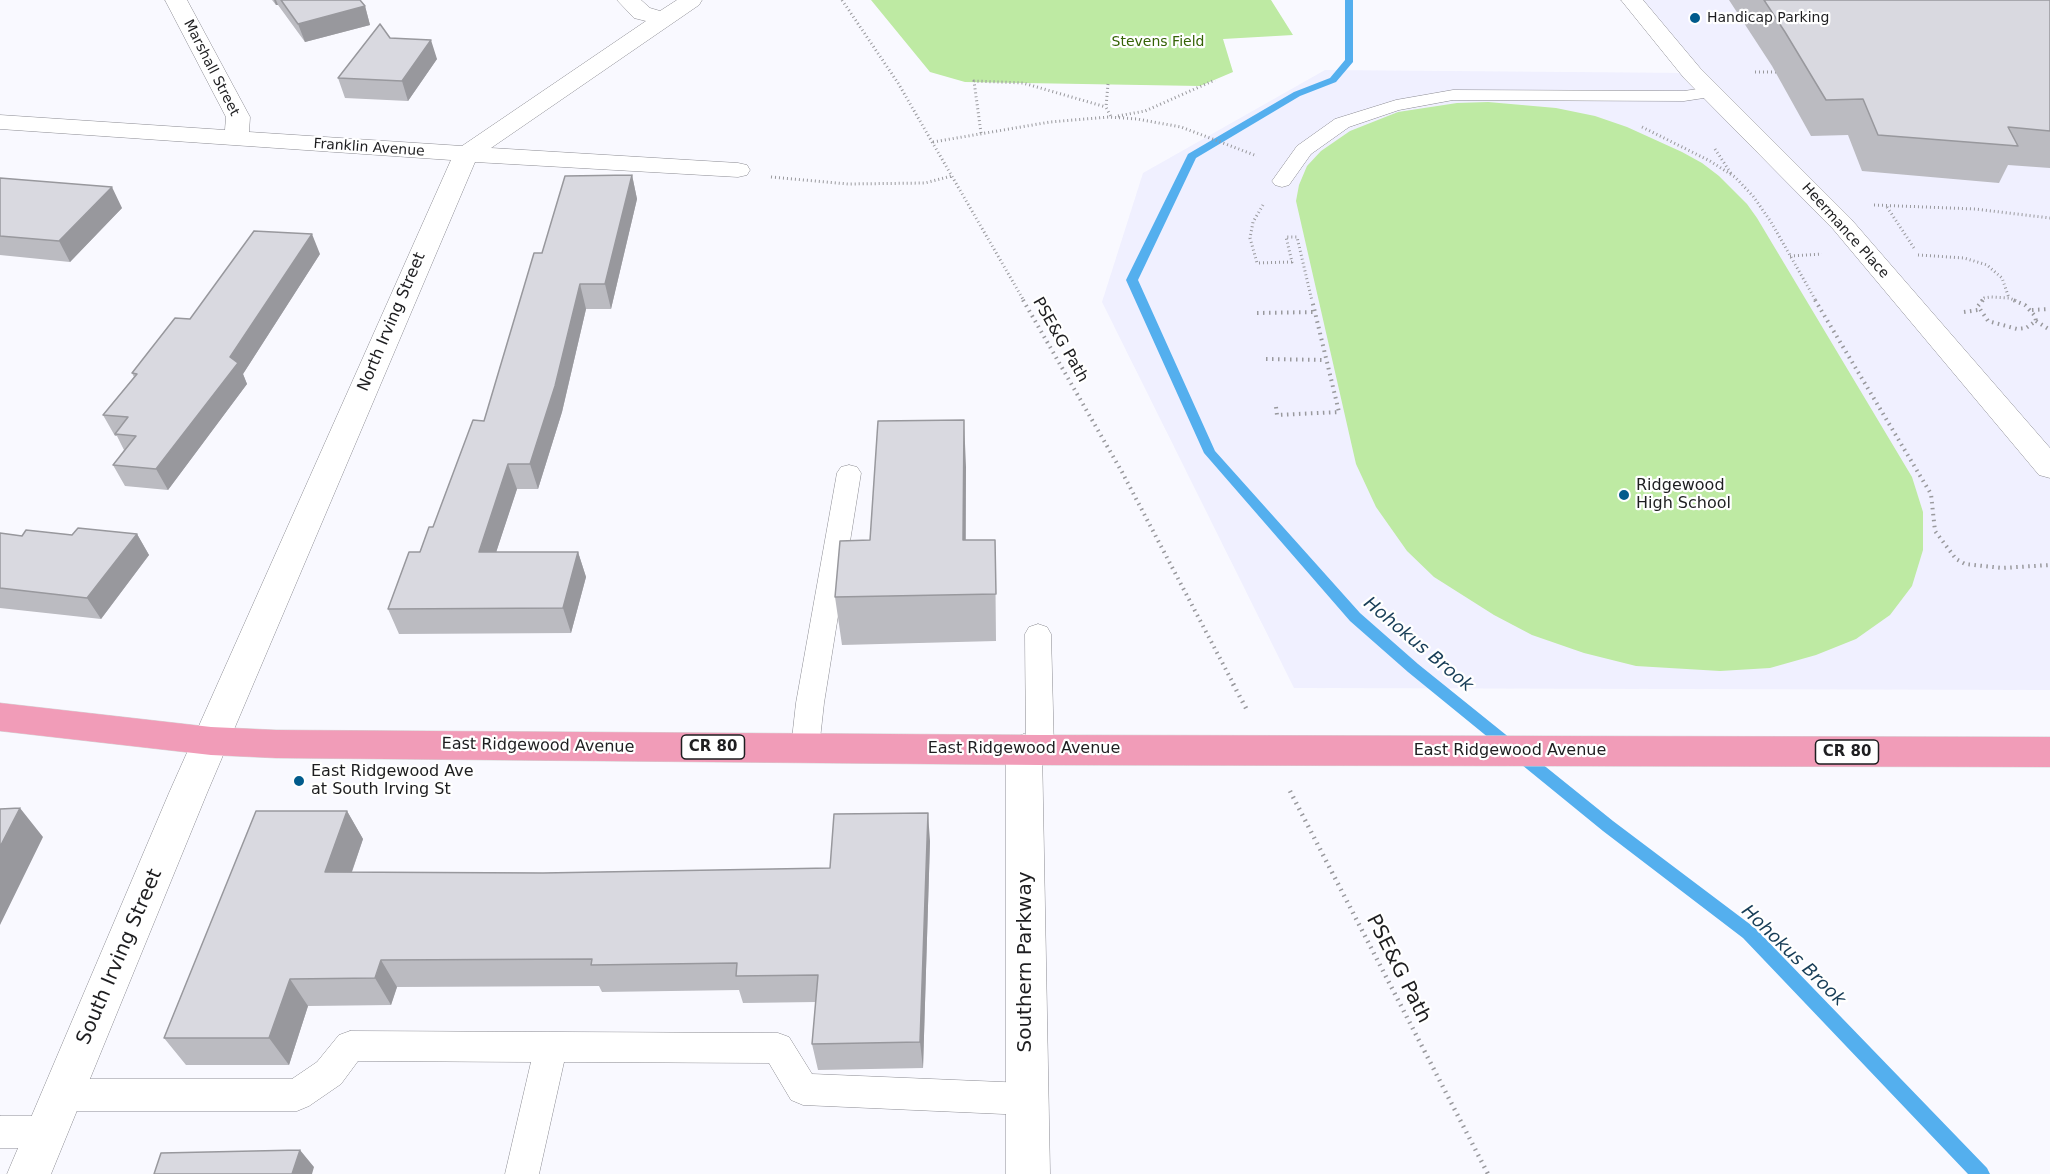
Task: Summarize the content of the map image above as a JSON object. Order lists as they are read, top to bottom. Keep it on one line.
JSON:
{"streets":{"main road":["East Ridgewood Avenue","CR 80"],"street":["Marshall Street","Franklin Avenue","Heermance Place","North Irving Street","South Irving Street","Southern Parkway"],"path":["PSE&G Path"]},"crossings":[["Marshall Street","Franklin Avenue"],["Franklin Avenue","North Irving Street"],["North Irving Street","East Ridgewood Avenue"],["North Irving Street","South Irving Street"],["East Ridgewood Avenue","South Irving Street"],["East Ridgewood Avenue","Southern Parkway"]],"water":["Hohokus Brook"],"parks":["Stevens Field"],"places":["Handicap Parking","Ridgewood High School","East Ridgewood Ave at South Irving St"]}
